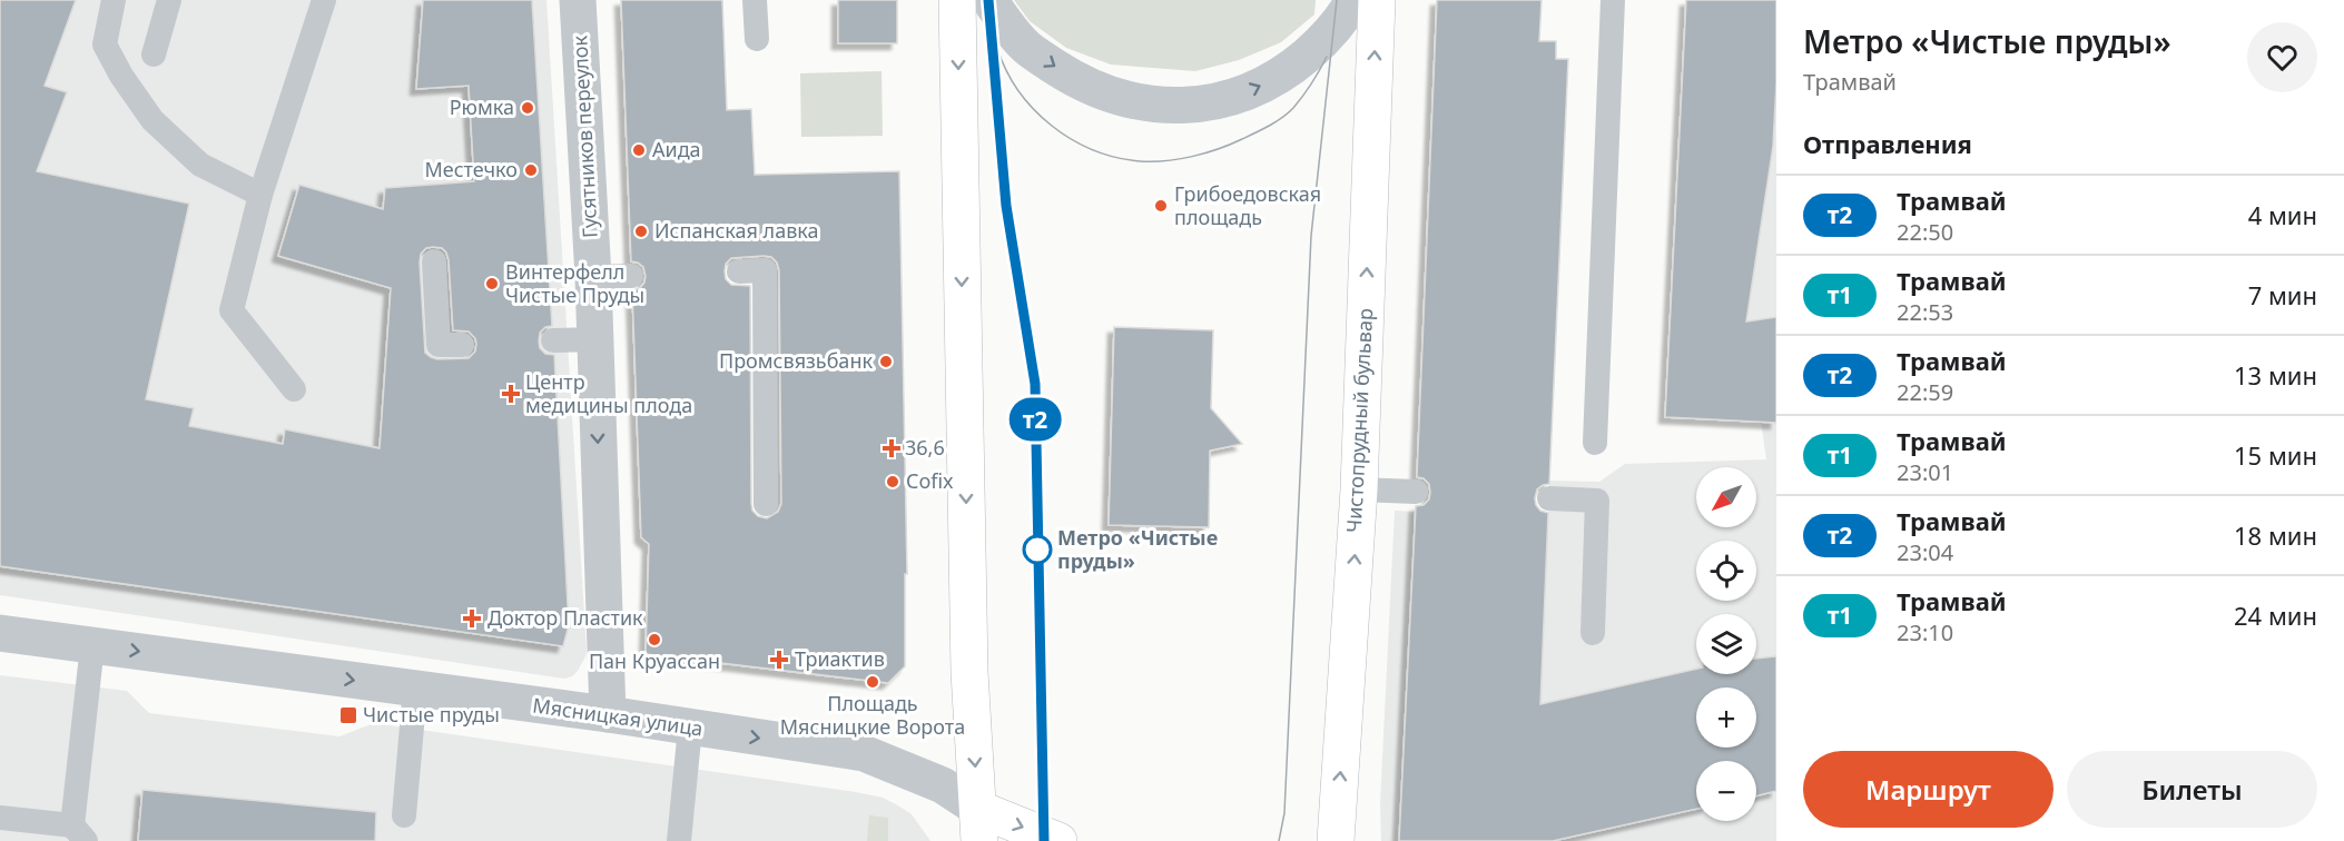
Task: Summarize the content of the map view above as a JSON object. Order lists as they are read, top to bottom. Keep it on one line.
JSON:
{"streets":{"main road":["Чистопрудный бульвар","Мясницкая улица"],"street":["Гусятников переулок"]},"crossings":[["Гусятников переулок","Мясницкая улица"]],"one_way":["Гусятников переулок","Чистопрудный бульвар","Мясницкая улица"],"places":{"other":["Рюмка","Аида","Местечко","Грибоедовская площадь","Испанская лавка","Винтерфелл Чистые Пруды","Промсвязьбанк","Cofix","Метро «Чистые пруды»","Пан Круассан","Площадь Мясницкие Ворота"],"health":["Центр медицины плода","36,6","Доктор Пластик","Триактив"],"transit":["Чистые пруды"]},"lines":["tram line т2"],"north":"bottom left","page":{"on_map":"т2","heading":[["Метро «Чистые пруды»","Трамвай"],"Отправления"],"list":[{"mark":"т2","name":"Трамвай","note":"22:50","value":"4 мин"},{"mark":"т1","name":"Трамвай","note":"22:53","value":"7 мин"},{"mark":"т2","name":"Трамвай","note":"22:59","value":"13 мин"},{"mark":"т1","name":"Трамвай","note":"23:01","value":"15 мин"},{"mark":"т2","name":"Трамвай","note":"23:04","value":"18 мин"},{"mark":"т1","name":"Трамвай","note":"23:10","value":"24 мин"}],"map_buttons":["+","−"],"buttons":["Маршрут","Билеты"]}}
